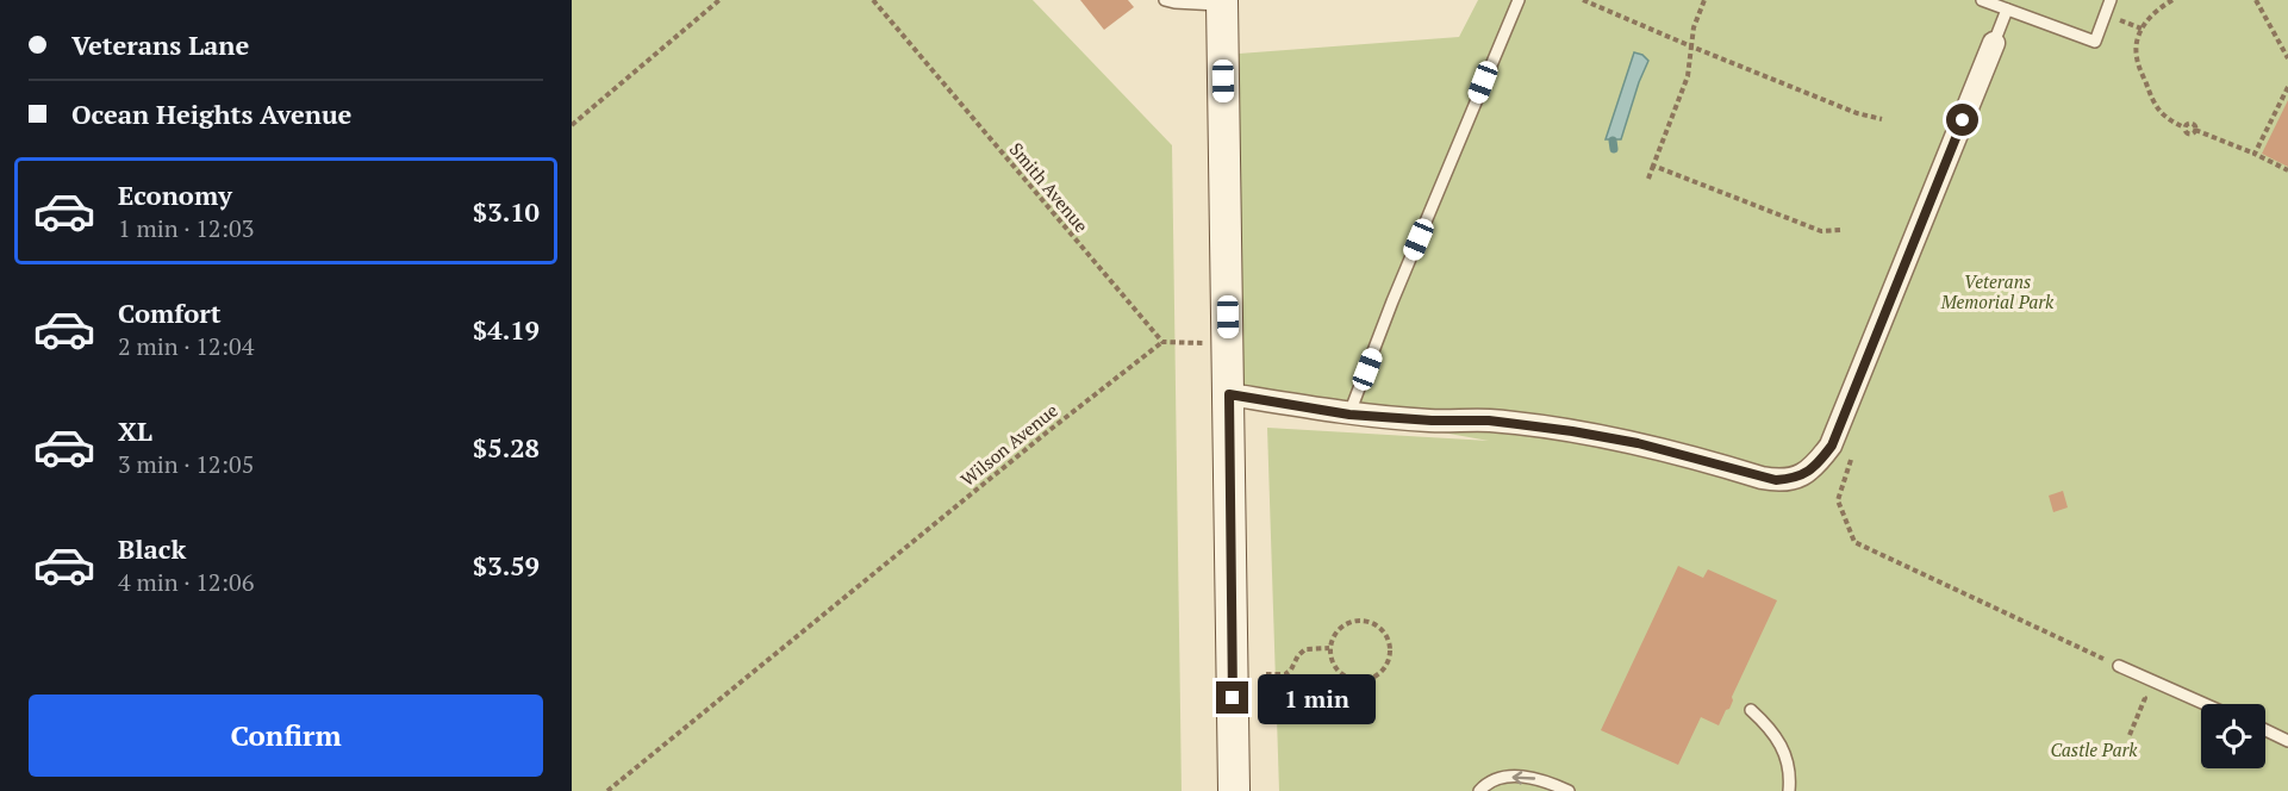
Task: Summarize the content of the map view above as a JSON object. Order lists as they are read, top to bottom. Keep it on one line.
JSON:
{"streets":{"path":["Smith Avenue","Wilson Avenue"]},"crossings":[["Smith Avenue","Wilson Avenue"]],"parks":["Veterans Memorial Park","Castle Park"],"page":{"banner":["Veterans Lane","Ocean Heights Avenue"],"list":[{"name":"Economy","note":"1 min · 12:03","value":"$3.10"},{"name":"Comfort","note":"2 min · 12:04","value":"$4.19"},{"name":"XL","note":"3 min · 12:05","value":"$5.28"},{"name":"Black","note":"4 min · 12:06","value":"$3.59"}],"bubble":"1 min","buttons":"Confirm"}}
